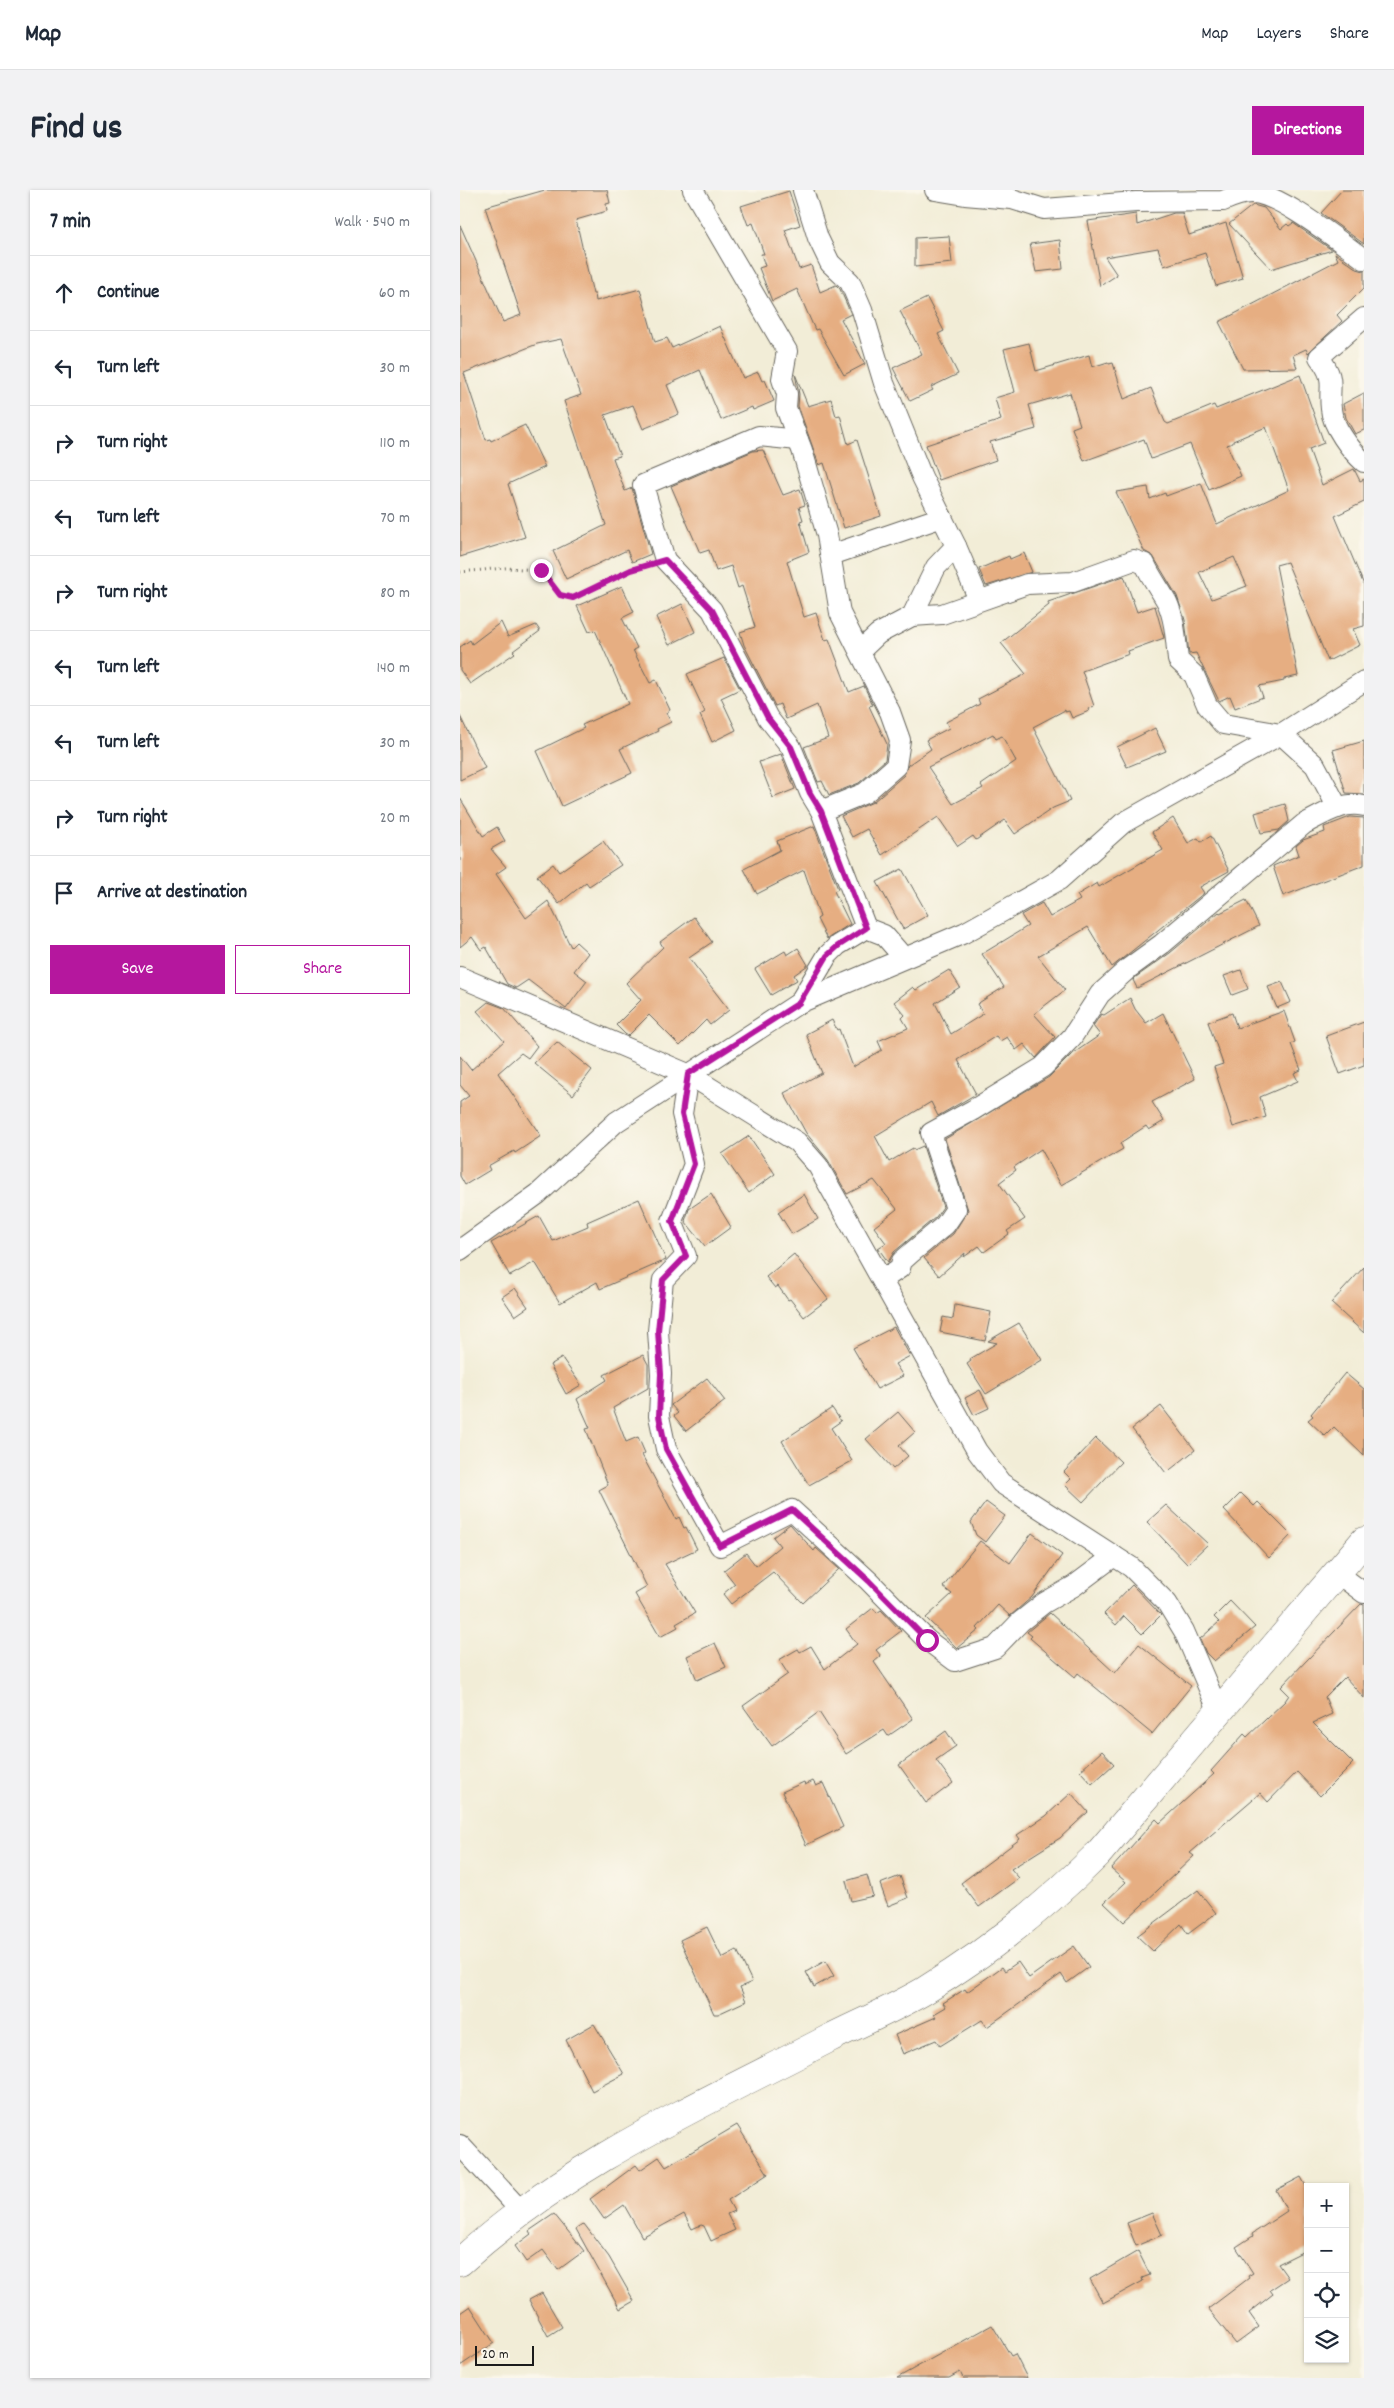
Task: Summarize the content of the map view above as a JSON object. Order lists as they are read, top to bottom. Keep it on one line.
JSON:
{"scale_bar":"20 m","page":{"header":"Map","nav":["Map","Layers","Share"],"title":"Find us","buttons":["Directions",["Save","Share"]],"heading":["7 min","Walk · 540 m"],"list":[["Continue","60 m"],["Turn left","30 m"],["Turn right","110 m"],["Turn left","70 m"],["Turn right","80 m"],["Turn left","140 m"],["Turn left","30 m"],["Turn right","20 m"],"Arrive at destination"],"map_buttons":["+","−"],"scale":"20 m"}}
